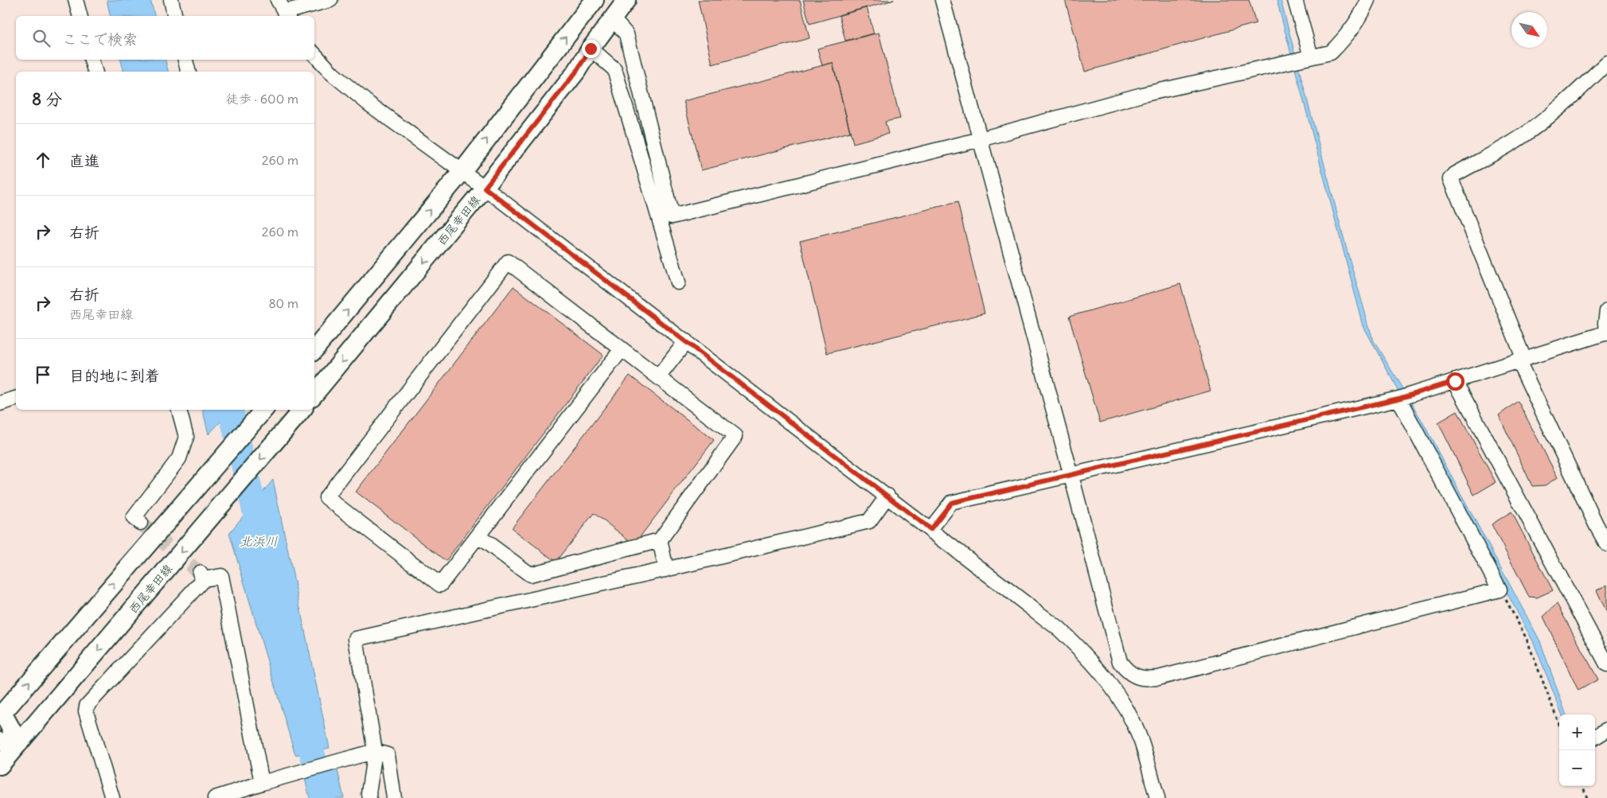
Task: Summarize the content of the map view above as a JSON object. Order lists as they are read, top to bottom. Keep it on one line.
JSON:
{"streets":{"main road":["西尾幸田線"]},"water":["北浜川"],"north":"bottom right","page":{"search":"ここで検索","heading":["8 分","徒歩 · 600 m"],"list":[["直進","260 m"],["右折","260 m"],["右折","西尾幸田線","80 m"],"目的地に到着"],"map_buttons":["+","−"]}}
